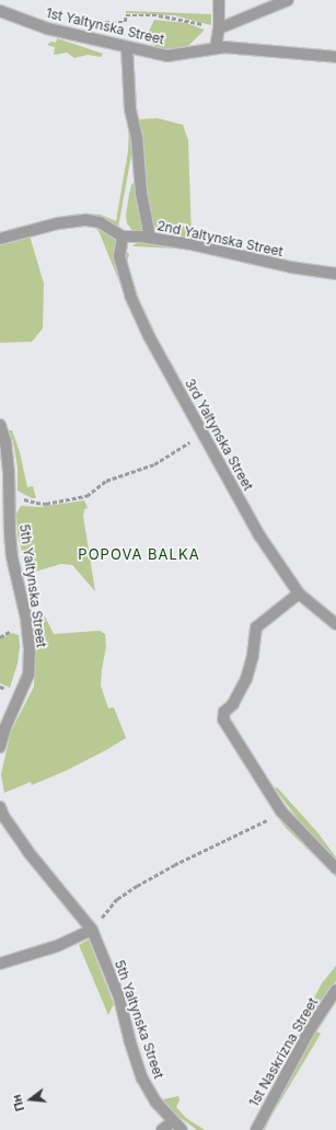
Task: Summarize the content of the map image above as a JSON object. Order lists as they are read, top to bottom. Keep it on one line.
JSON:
{"streets":{"street":["1st Yaltynska Street","2nd Yaltynska Street","3rd Yaltynska Street","5th Yaltynska Street","1st Naskrizna Street"]},"crossings":[["2nd Yaltynska Street","3rd Yaltynska Street"]],"districts":["POPOVA BALKA"],"north":"left"}
